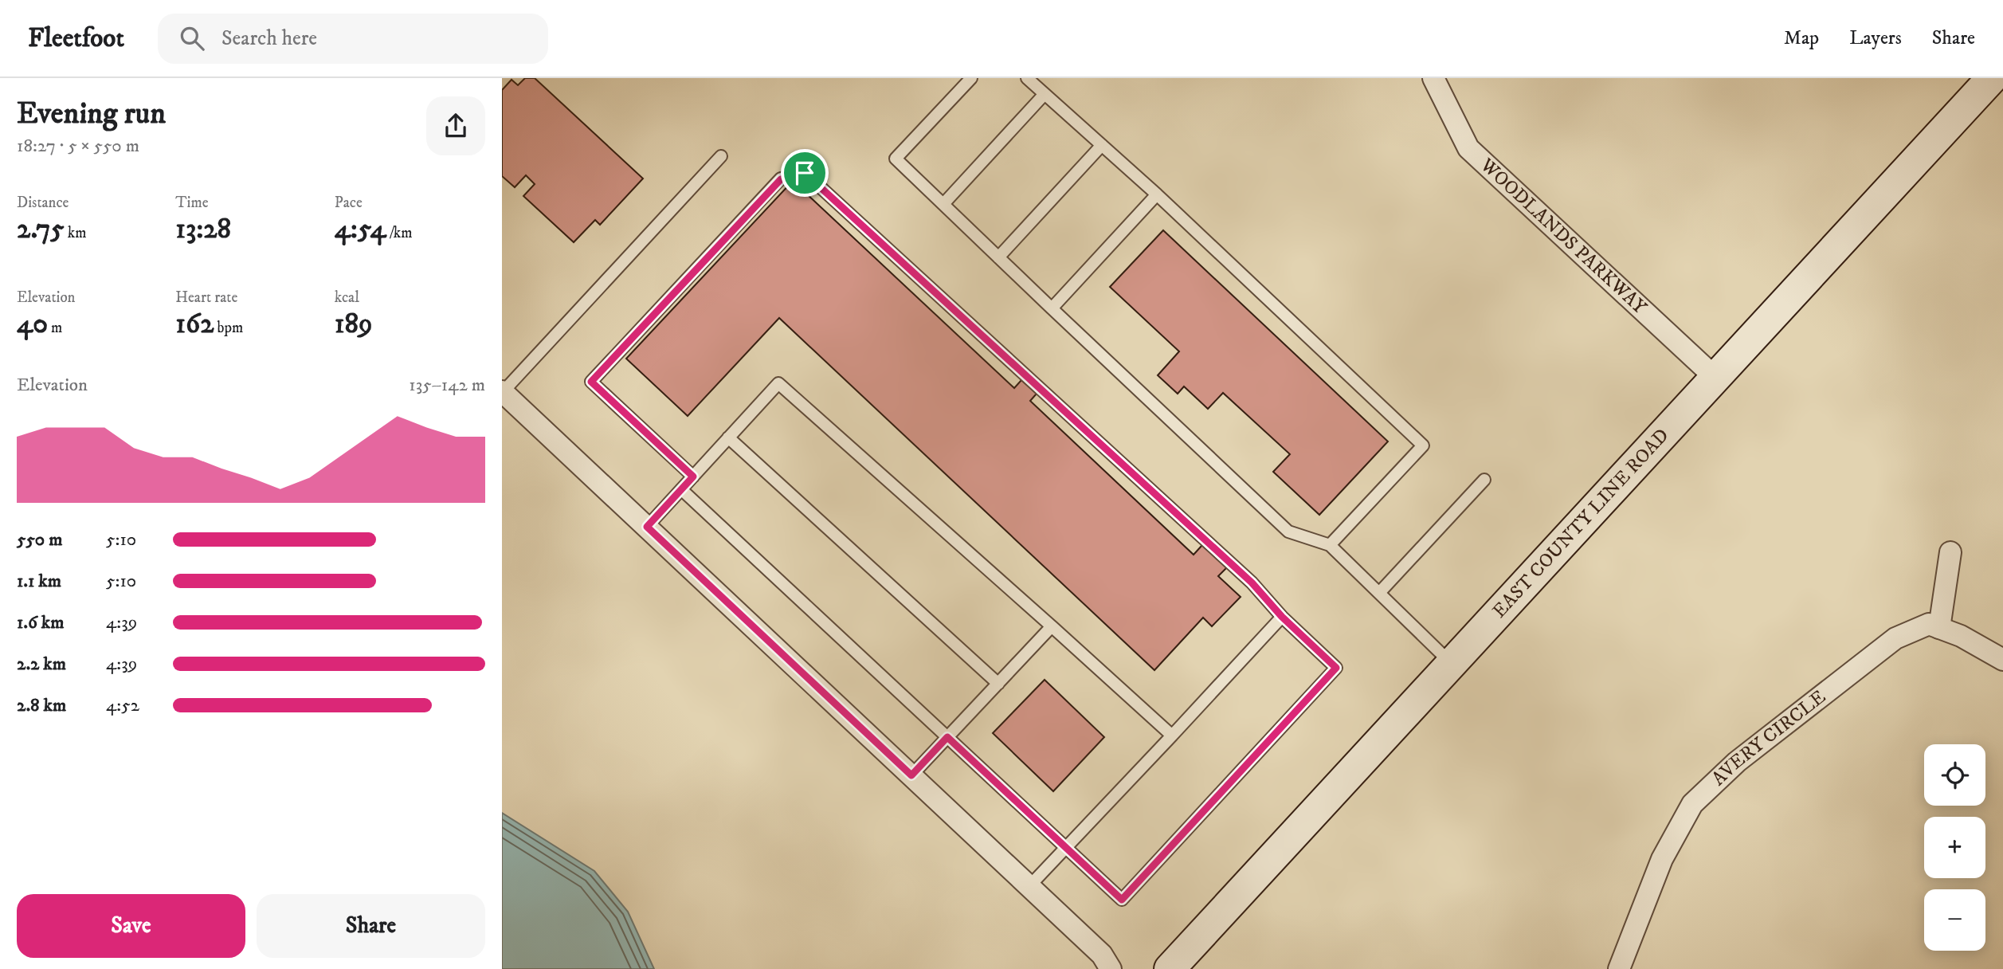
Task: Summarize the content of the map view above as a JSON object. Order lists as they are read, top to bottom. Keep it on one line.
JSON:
{"streets":{"main road":["EAST COUNTY LINE ROAD"],"street":["WOODLANDS PARKWAY","AVERY CIRCLE"]},"crossings":[["WOODLANDS PARKWAY","EAST COUNTY LINE ROAD"]],"page":{"header":"Fleetfoot","search":"Search here","nav":["Map","Layers","Share"],"heading":["Evening run","18:27 · 5 × 550 m"],"stats":[["Distance","2.75 km"],["Time","13:28"],["Pace","4:54 /km"],["Elevation","40 m"],["Heart rate","162 bpm"],["kcal","189"]],"chart":["Elevation","135–142 m"],"list":[{"name":"550 m","note":"5:10"},{"name":"1.1 km","note":"5:10"},{"name":"1.6 km","note":"4:39"},{"name":"2.2 km","note":"4:39"},{"name":"2.8 km","note":"4:52"}],"map_buttons":["+","−"],"buttons":["Save","Share"]}}
